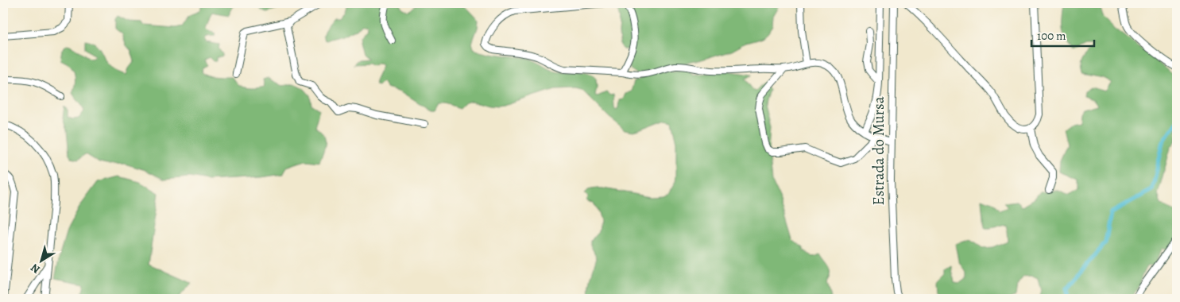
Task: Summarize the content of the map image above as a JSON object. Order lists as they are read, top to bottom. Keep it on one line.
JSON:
{"streets":{"street":["Estrada do Mursa"]},"scale_bar":"100 m","north":"bottom left"}
